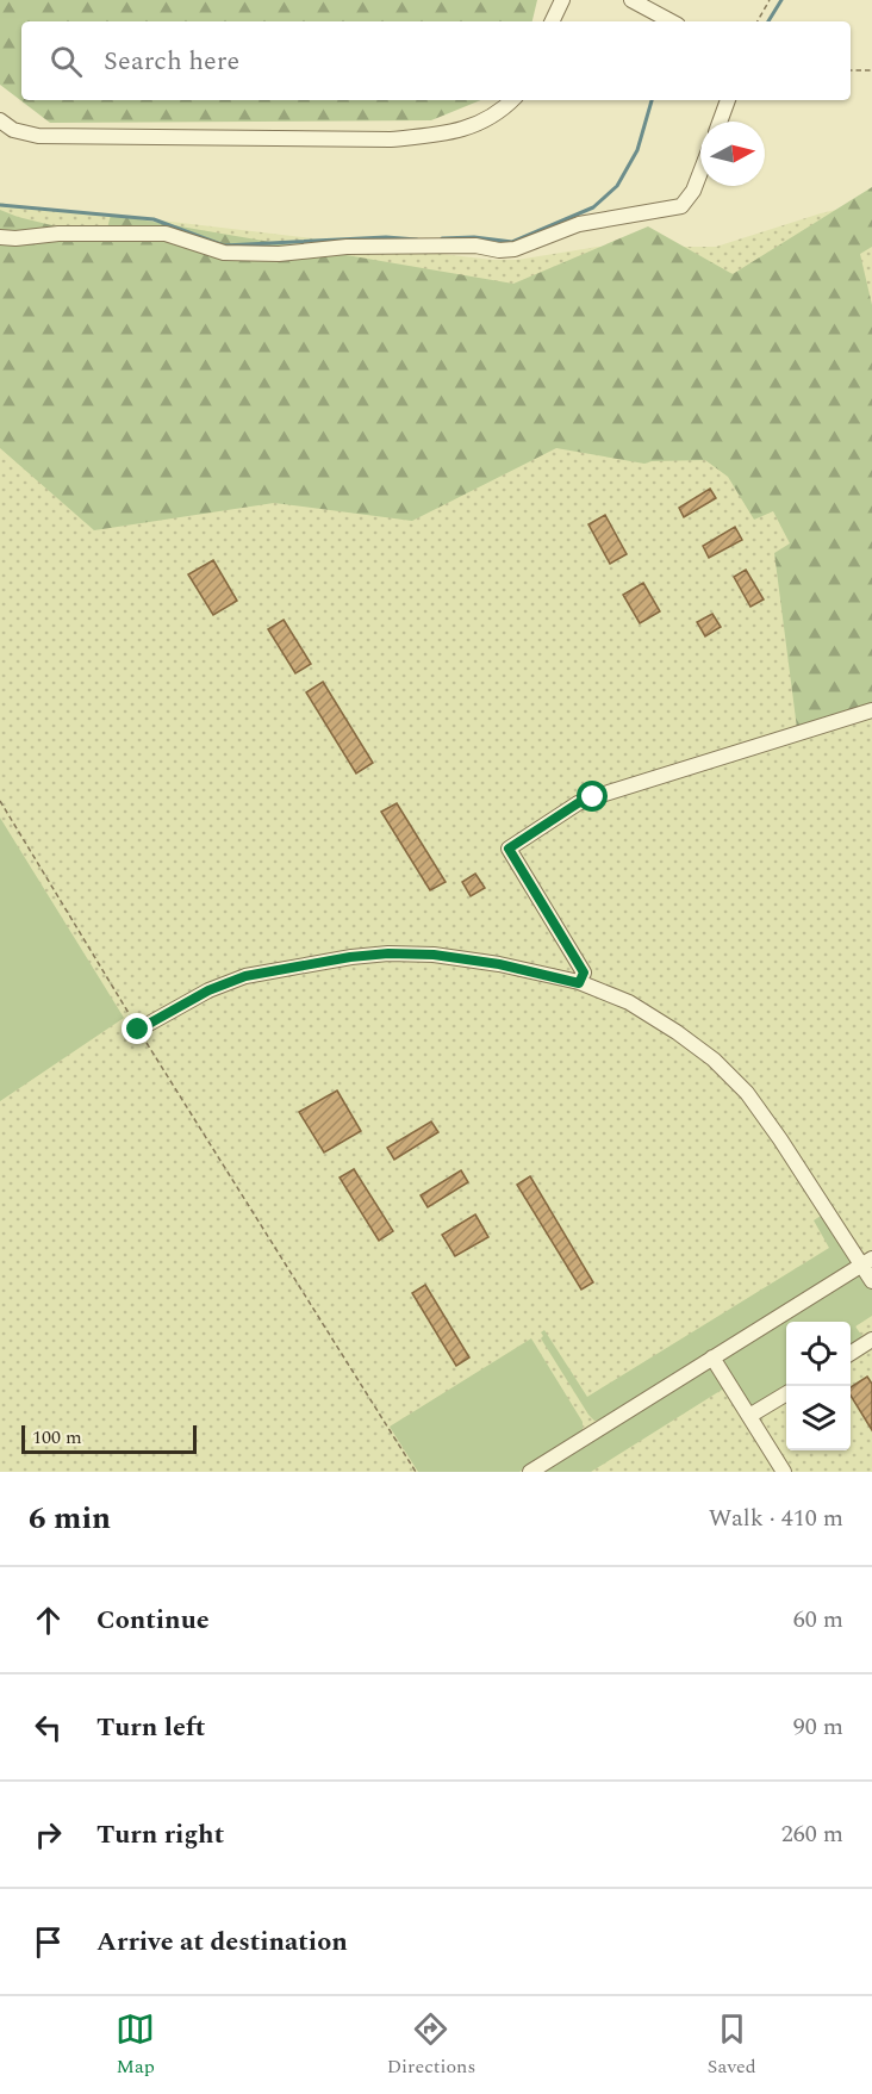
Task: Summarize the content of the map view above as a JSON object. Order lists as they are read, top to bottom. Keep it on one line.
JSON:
{"scale_bar":"100 m","north":"right","page":{"search":"Search here","scale":"100 m","heading":["6 min","Walk · 410 m"],"list":[["Continue","60 m"],["Turn left","90 m"],["Turn right","260 m"],"Arrive at destination"],"nav":["Map","Directions","Saved"]}}
